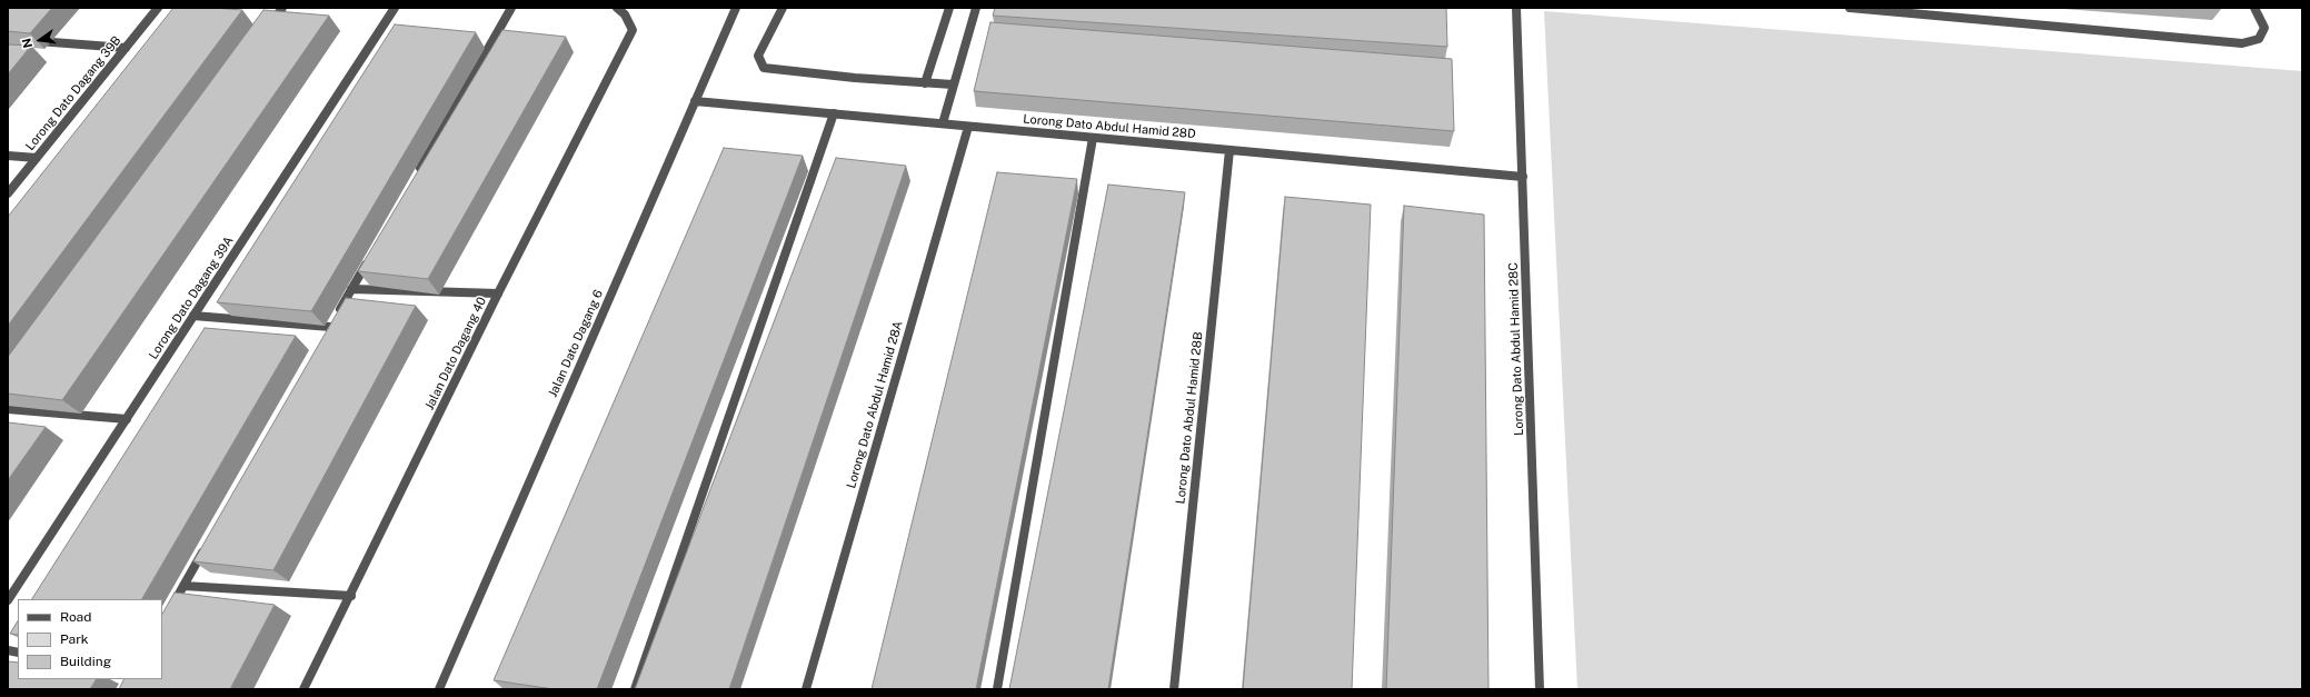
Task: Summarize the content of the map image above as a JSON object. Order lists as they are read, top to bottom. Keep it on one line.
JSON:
{"streets":{"street":["Lorong Dato Dagang 39B","Lorong Dato Abdul Hamid 28D","Lorong Dato Dagang 39A","Jalan Dato Dagang 6","Lorong Dato Abdul Hamid 28C","Jalan Dato Dagang 40","Lorong Dato Abdul Hamid 28A","Lorong Dato Abdul Hamid 28B"]},"crossings":[["Lorong Dato Abdul Hamid 28D","Jalan Dato Dagang 6"],["Lorong Dato Abdul Hamid 28D","Lorong Dato Abdul Hamid 28C"],["Lorong Dato Abdul Hamid 28D","Lorong Dato Abdul Hamid 28A"],["Lorong Dato Abdul Hamid 28D","Lorong Dato Abdul Hamid 28B"]],"legend":["Road","Park","Building"],"north":"left"}
